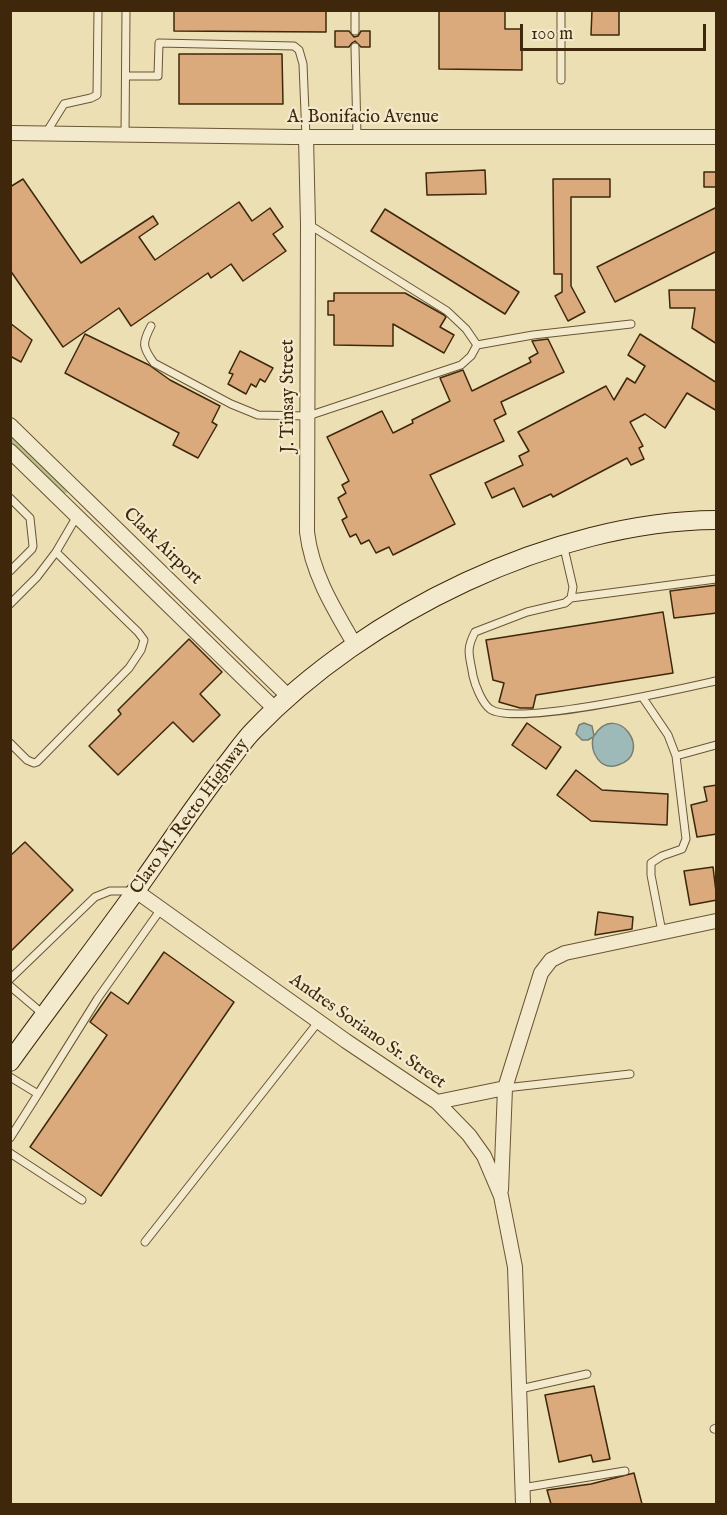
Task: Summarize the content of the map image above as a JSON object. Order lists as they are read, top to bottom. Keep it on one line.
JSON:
{"streets":{"main road":["Claro M. Recto Highway"],"street":["A. Bonifacio Avenue","J. Tinsay Street","Clark Airport","Andres Soriano Sr. Street"]},"crossings":[["A. Bonifacio Avenue","J. Tinsay Street"],["J. Tinsay Street","Claro M. Recto Highway"],["Clark Airport","Claro M. Recto Highway"],["Claro M. Recto Highway","Andres Soriano Sr. Street"]],"scale_bar":"100 m"}
